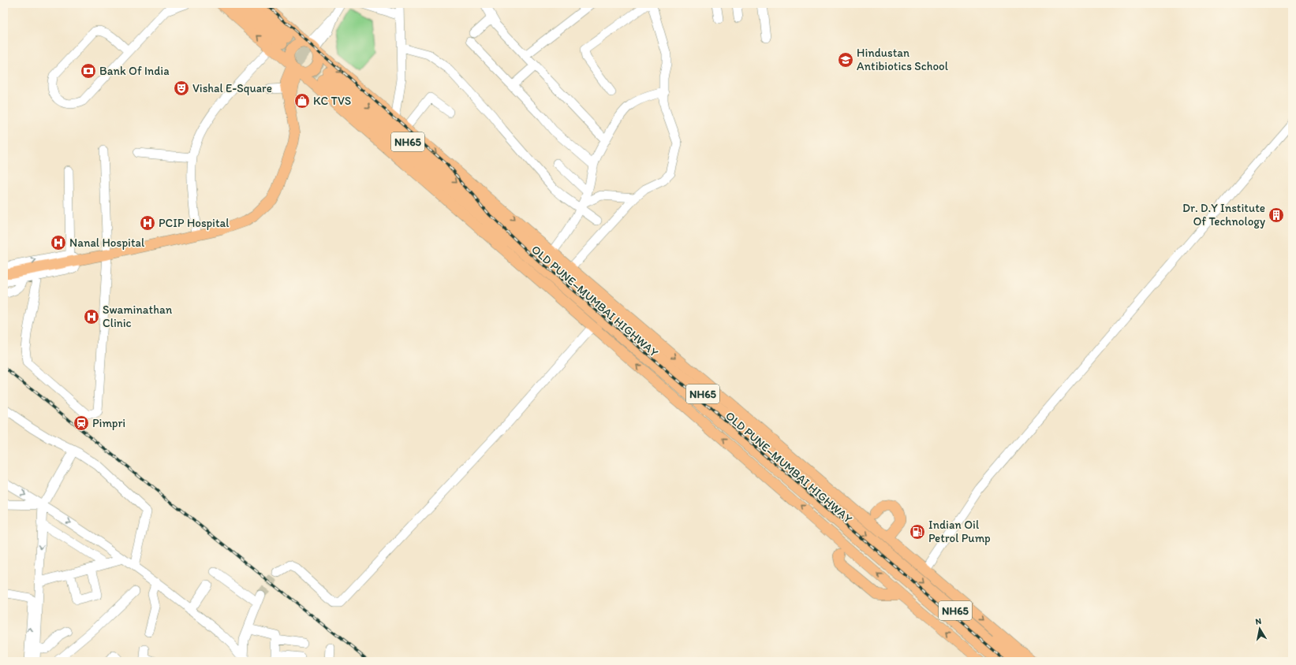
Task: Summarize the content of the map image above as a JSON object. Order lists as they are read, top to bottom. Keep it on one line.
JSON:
{"streets":{"highway":["NH65","OLD PUNE–MUMBAI HIGHWAY"]},"crossings":[["NH65","OLD PUNE–MUMBAI HIGHWAY"]],"places":{"school or university":["Hindustan Antibiotics School"],"bank":["Bank Of India"],"theatre":["Vishal E-Square"],"shop":["KC TVS"],"building":["Dr. D.Y Institute Of Technology"],"hospital":["PCIP Hospital","Nanal Hospital","Swaminathan Clinic"],"station":["Pimpri"],"fuel station":["Indian Oil Petrol Pump"]},"north":"top"}
